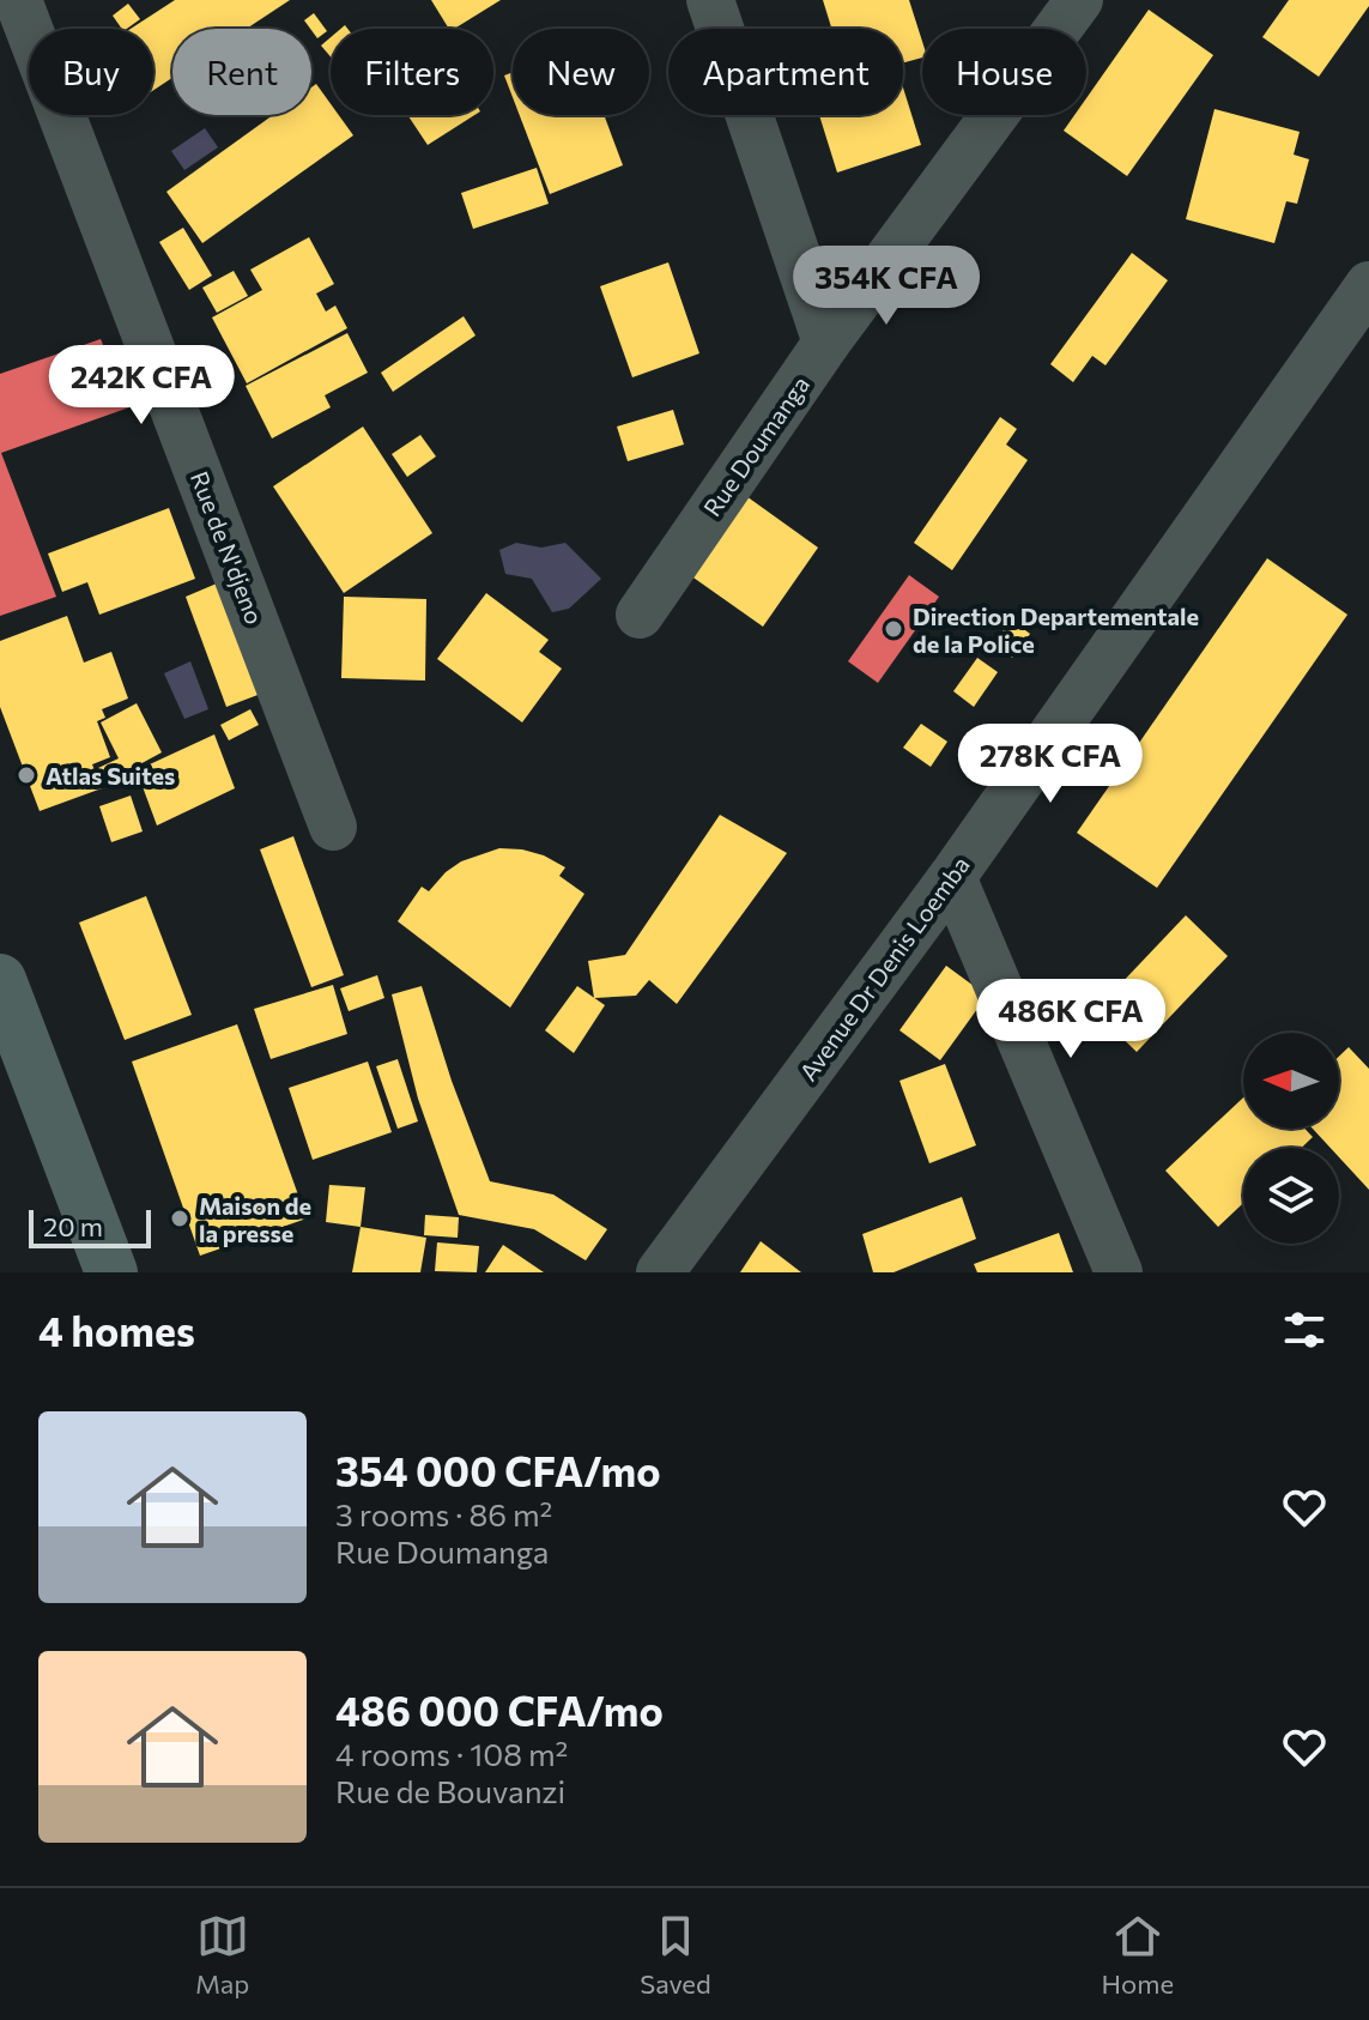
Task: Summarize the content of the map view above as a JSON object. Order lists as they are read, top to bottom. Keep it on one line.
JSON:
{"streets":{"street":["Rue Doumanga","Rue de N'djeno","Avenue Dr Denis Loemba"]},"places":["Direction Departementale de la Police","Atlas Suites","Maison de la presse"],"scale_bar":"20 m","north":"left","page":{"chip":["Buy","Rent","Filters","New","Apartment","House"],"price":["354K CFA","242K CFA","278K CFA","486K CFA"],"scale":"20 m","heading":"4 homes","list":[{"name":"354 000 CFA/mo","note":"3 rooms · 86 m² · Rue Doumanga"},{"name":"486 000 CFA/mo","note":"4 rooms · 108 m² · Rue de Bouvanzi"}],"tabs":["Map","Saved","Home"]}}
